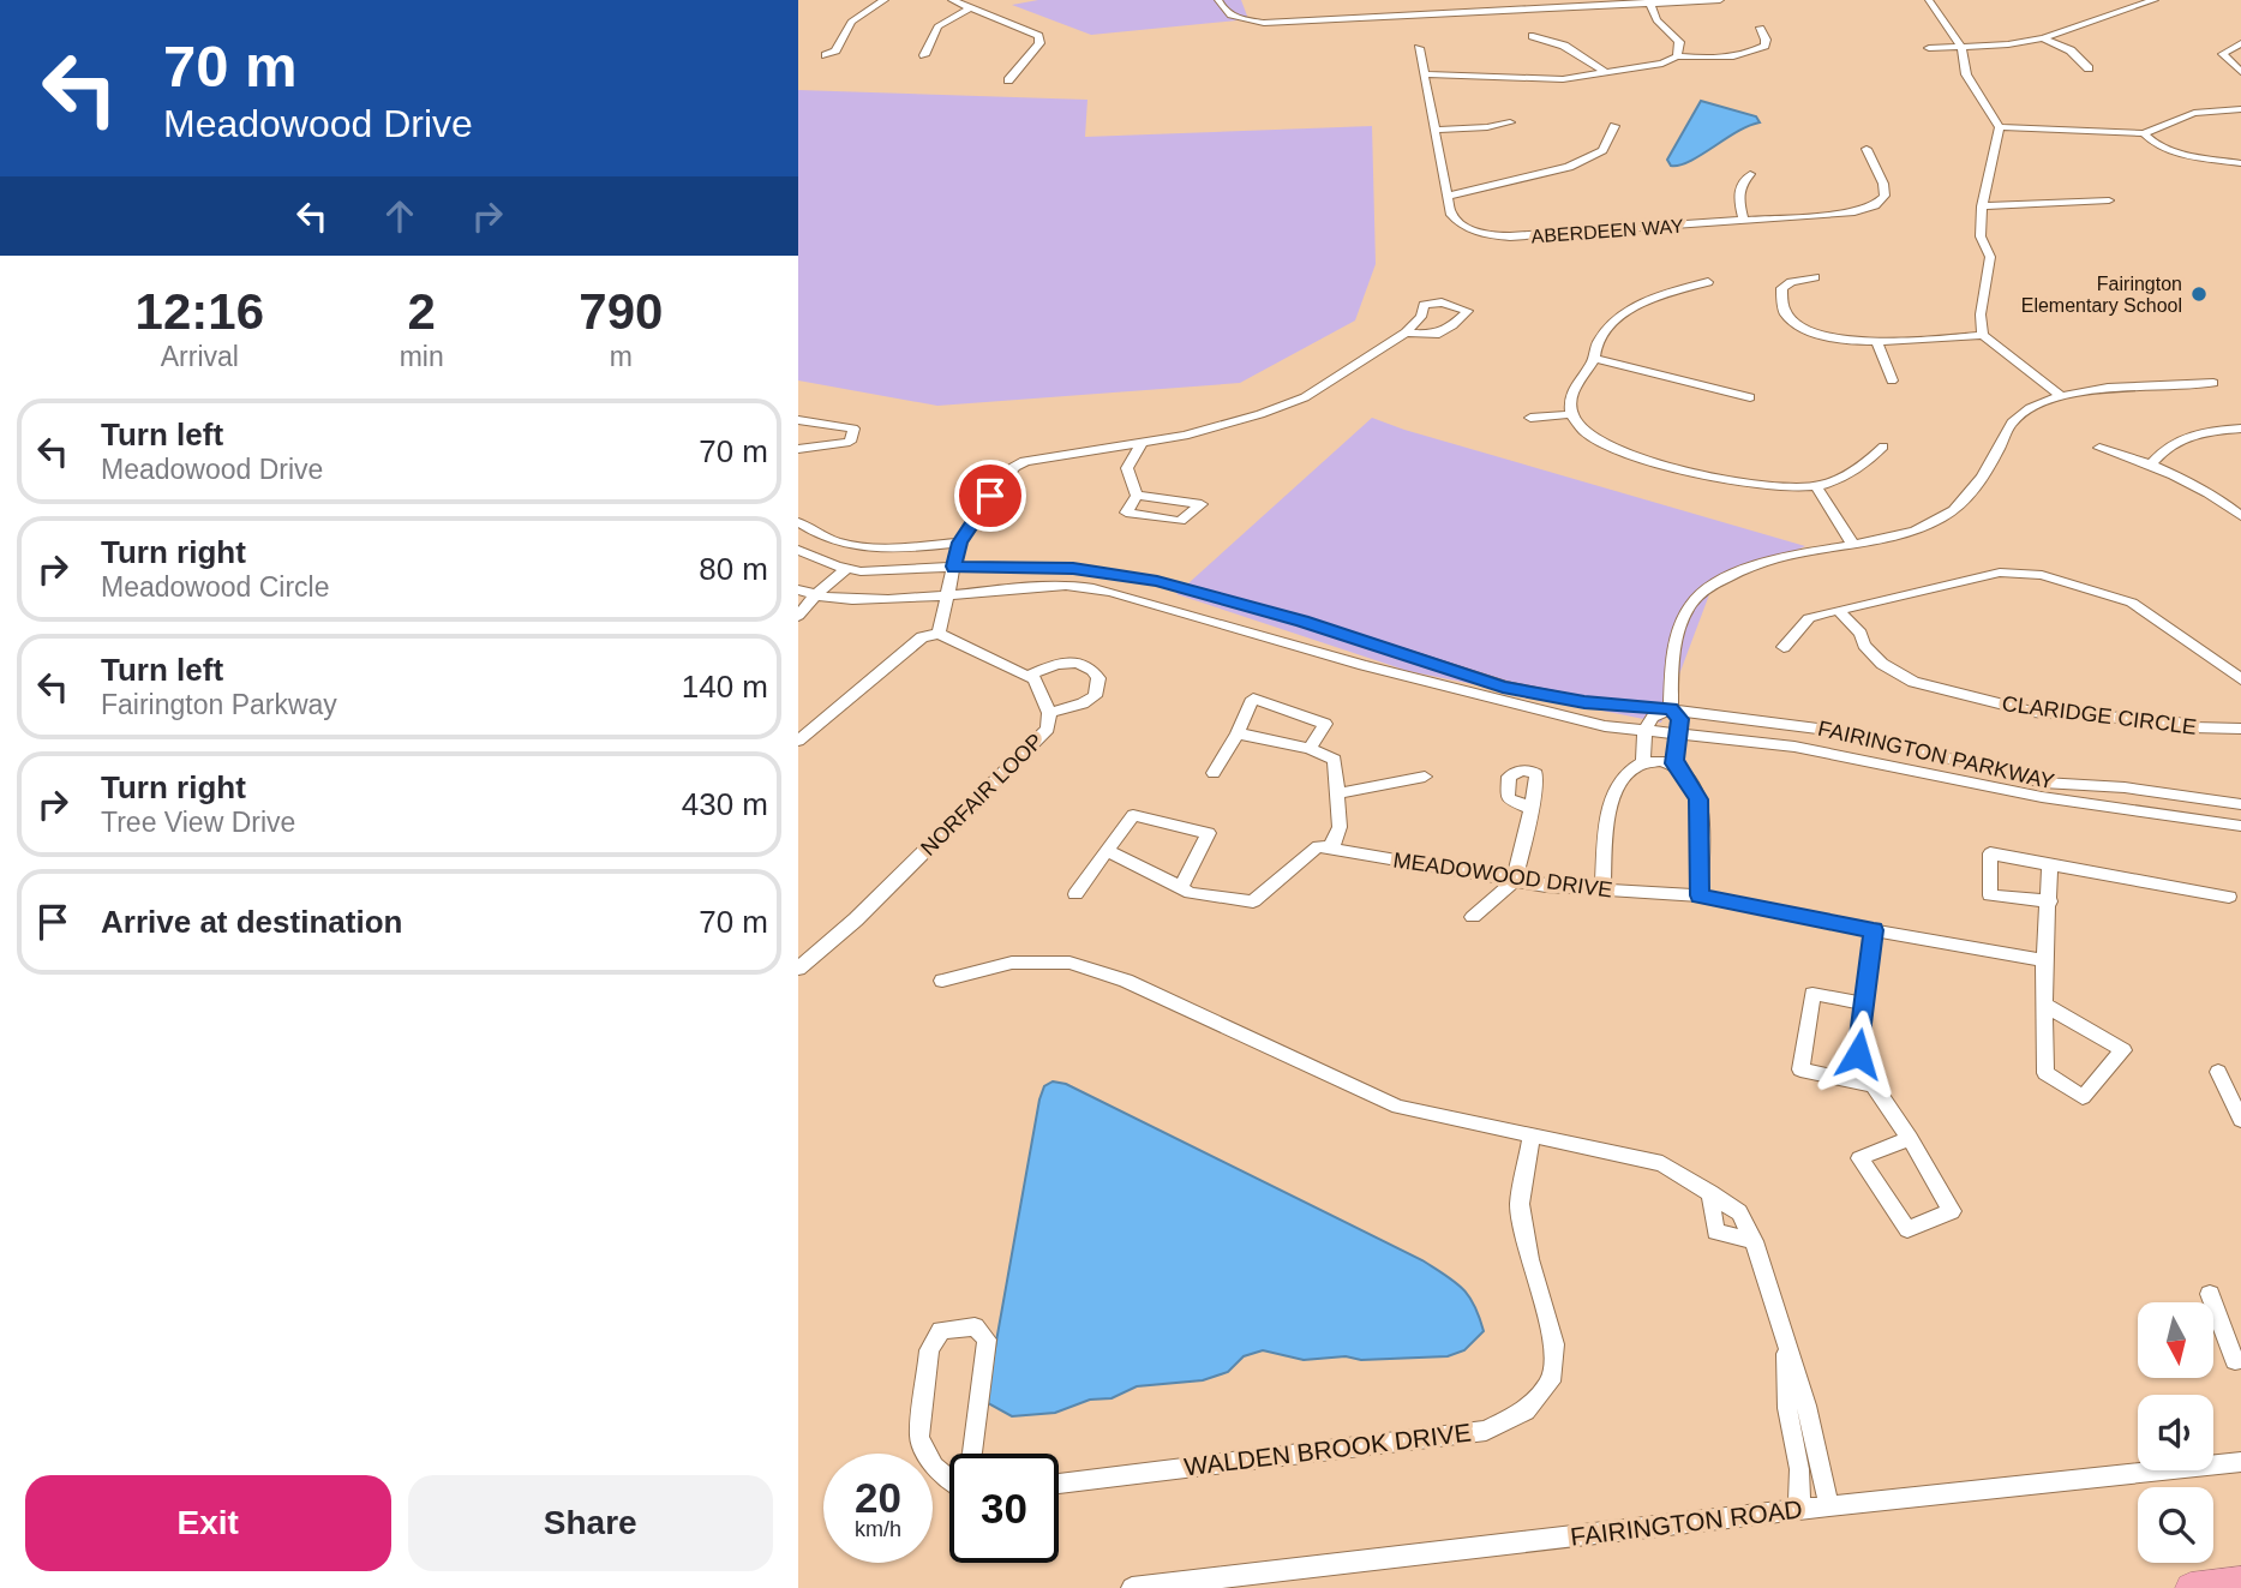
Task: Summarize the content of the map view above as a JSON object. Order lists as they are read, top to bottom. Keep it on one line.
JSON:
{"streets":{"street":["ABERDEEN WAY","CLARIDGE CIRCLE","FAIRINGTON PARKWAY","NORFAIR LOOP","MEADOWOOD DRIVE","WALDEN BROOK DRIVE","FAIRINGTON ROAD"]},"places":["Fairington Elementary School"],"north":"bottom","page":{"turn":["70 m","Meadowood Drive"],"eta":["12:16","Arrival","2","min","790","m"],"list":[{"name":"Turn left","note":"Meadowood Drive","value":"70 m"},{"name":"Turn right","note":"Meadowood Circle","value":"80 m"},{"name":"Turn left","note":"Fairington Parkway","value":"140 m"},{"name":"Turn right","note":"Tree View Drive","value":"430 m"},{"name":"Arrive at destination","value":"70 m"}],"speed":"20 km/h","limit":"30","buttons":["Exit","Share"]}}
